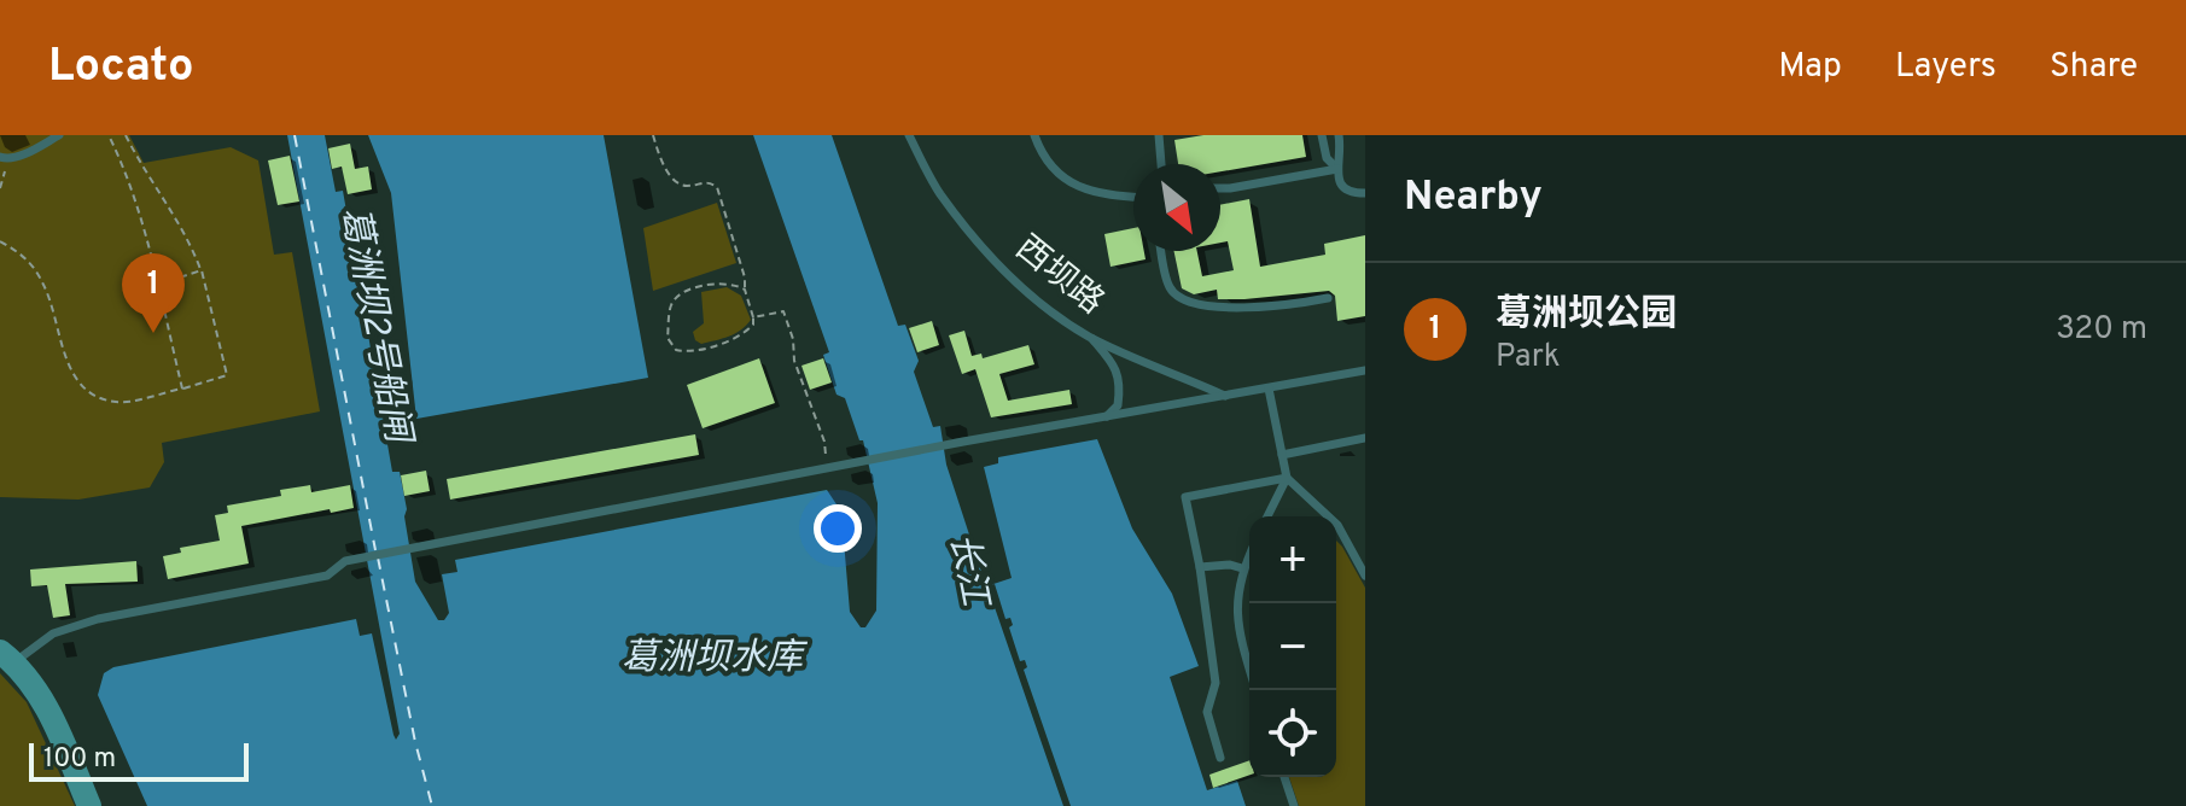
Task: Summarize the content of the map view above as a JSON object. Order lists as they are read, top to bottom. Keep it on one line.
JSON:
{"streets":{"lane":["西坝路"]},"water":["葛洲坝2号船闸","长江","葛洲坝水库"],"scale_bar":"100 m","north":"bottom right","page":{"header":"Locato","nav":["Map","Layers","Share"],"heading":"Nearby","pins":"1","list":[{"mark":"1","name":"葛洲坝公园","note":"Park","value":"320 m"}],"map_buttons":["+","−"],"scale":"100 m"}}
